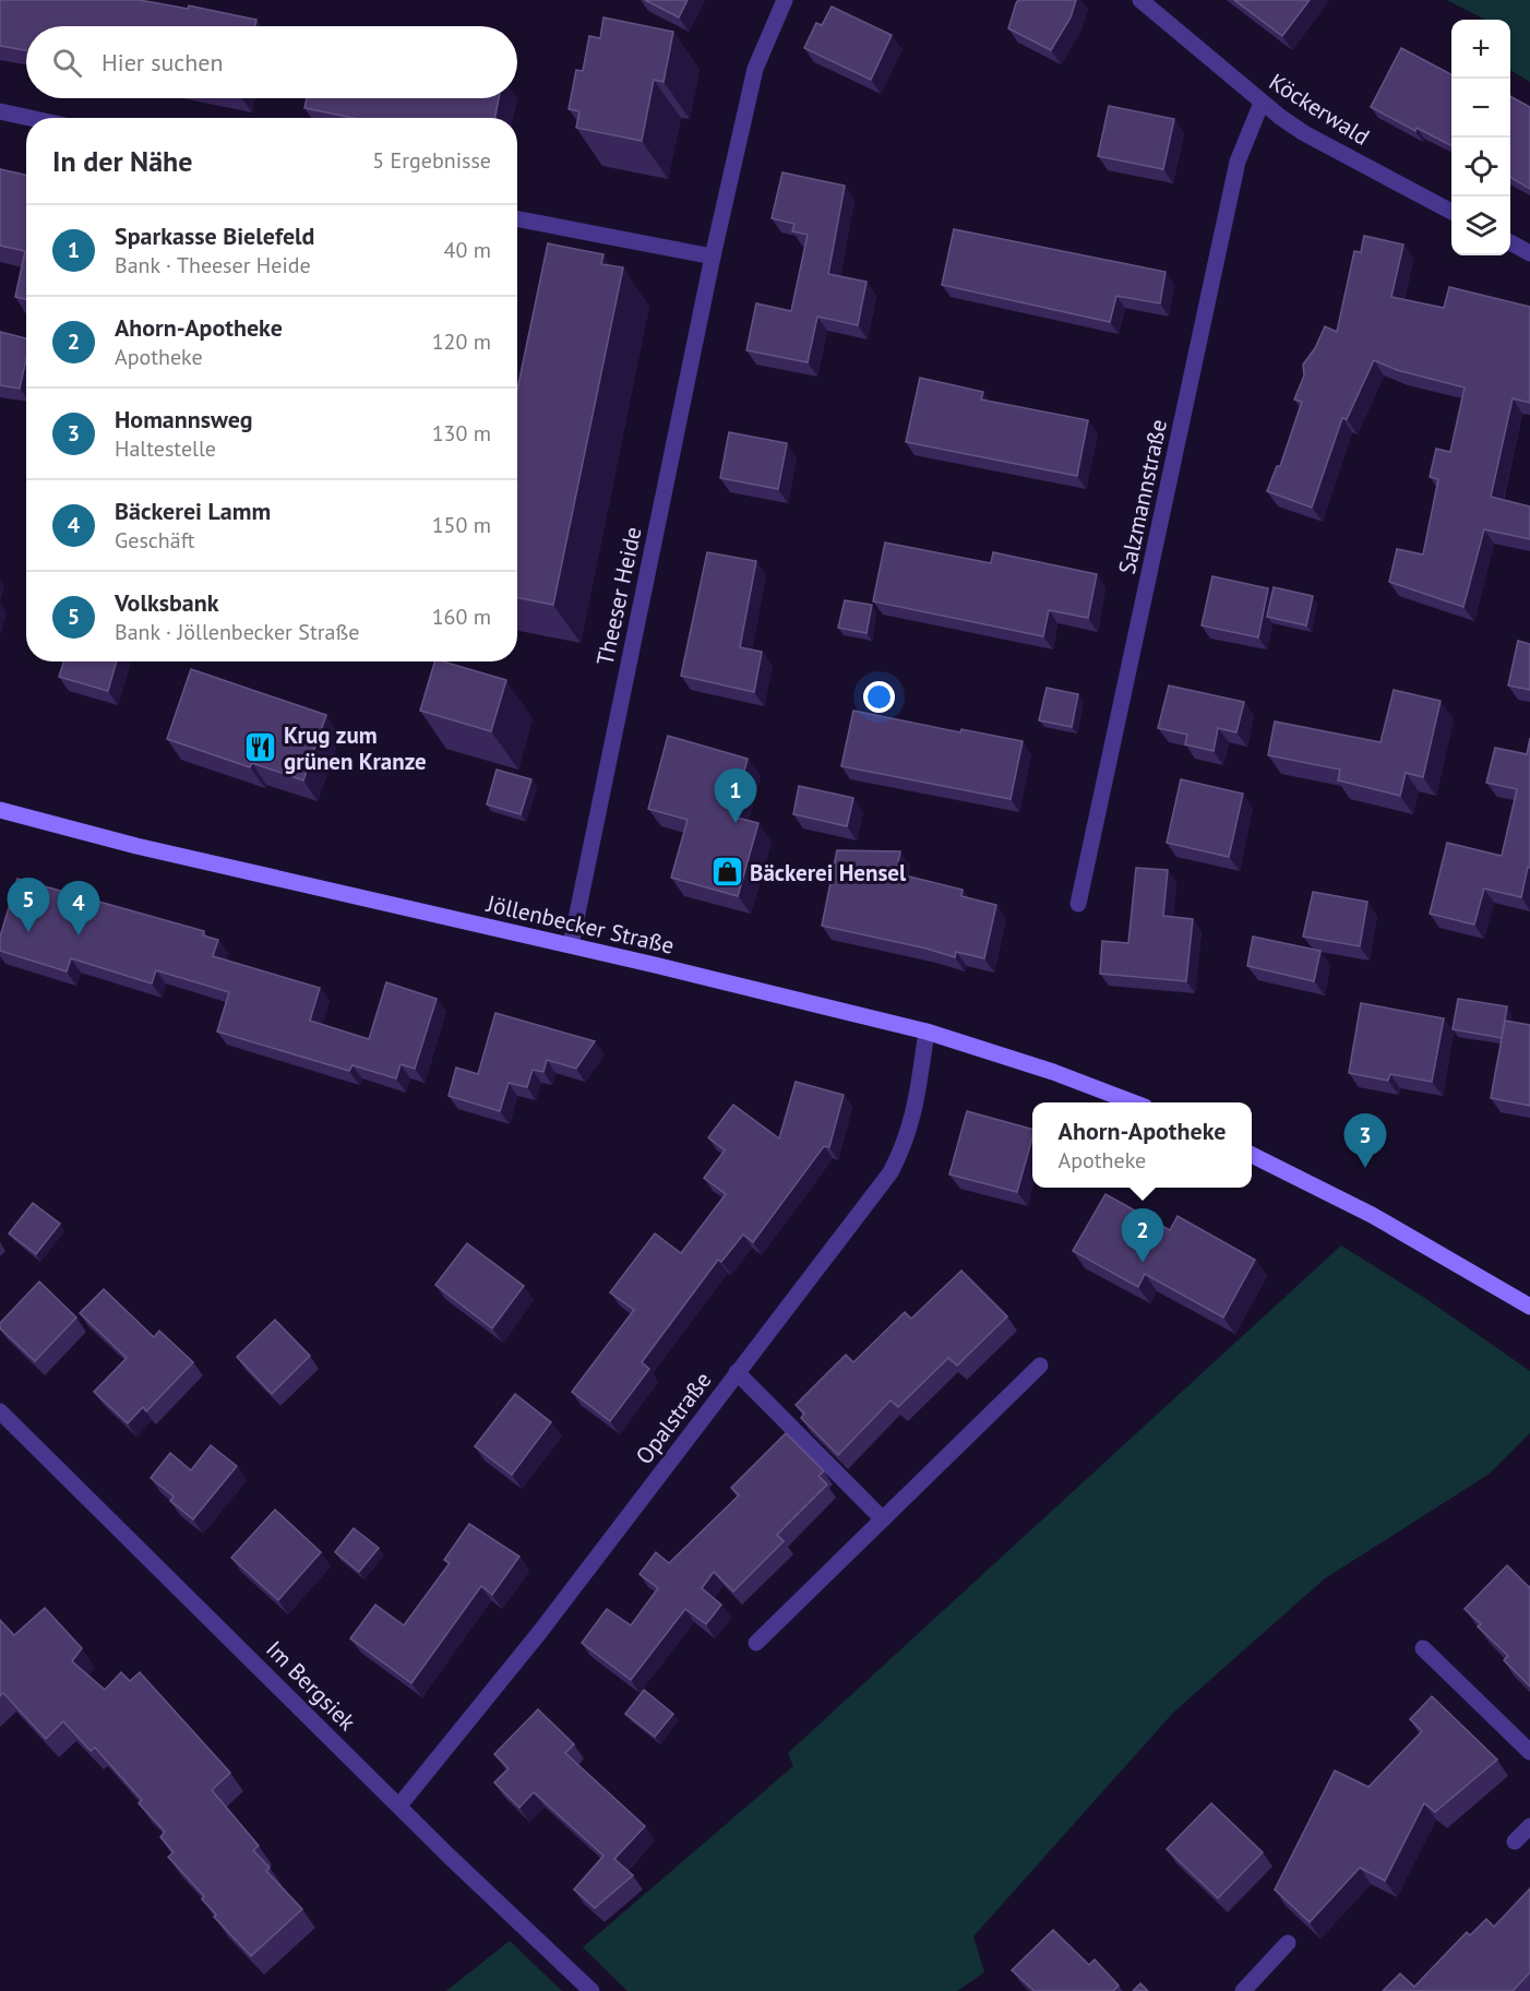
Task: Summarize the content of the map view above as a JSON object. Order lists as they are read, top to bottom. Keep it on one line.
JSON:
{"streets":{"main road":["Jöllenbecker Straße"],"street":["Köckerwald","Salzmannstraße","Theeser Heide","Opalstraße","Im Bergsiek"]},"crossings":[["Köckerwald","Salzmannstraße"],["Theeser Heide","Jöllenbecker Straße"],["Jöllenbecker Straße","Opalstraße"],["Opalstraße","Im Bergsiek"]],"places":{"restaurant":["Krug zum grünen Kranze"],"shop":["Bäckerei Hensel"]},"page":{"map_buttons":["+","−"],"search":"Hier suchen","heading":["In der Nähe","5 Ergebnisse"],"list":[{"mark":"1","name":"Sparkasse Bielefeld","note":"Bank · Theeser Heide","value":"40 m"},{"mark":"2","name":"Ahorn-Apotheke","note":"Apotheke","value":"120 m"},{"mark":"3","name":"Homannsweg","note":"Haltestelle","value":"130 m"},{"mark":"4","name":"Bäckerei Lamm","note":"Geschäft","value":"150 m"},{"mark":"5","name":"Volksbank","note":"Bank · Jöllenbecker Straße","value":"160 m"}],"pins":["1","5","4","3","2"],"popup":["Ahorn-Apotheke","Apotheke"]}}
